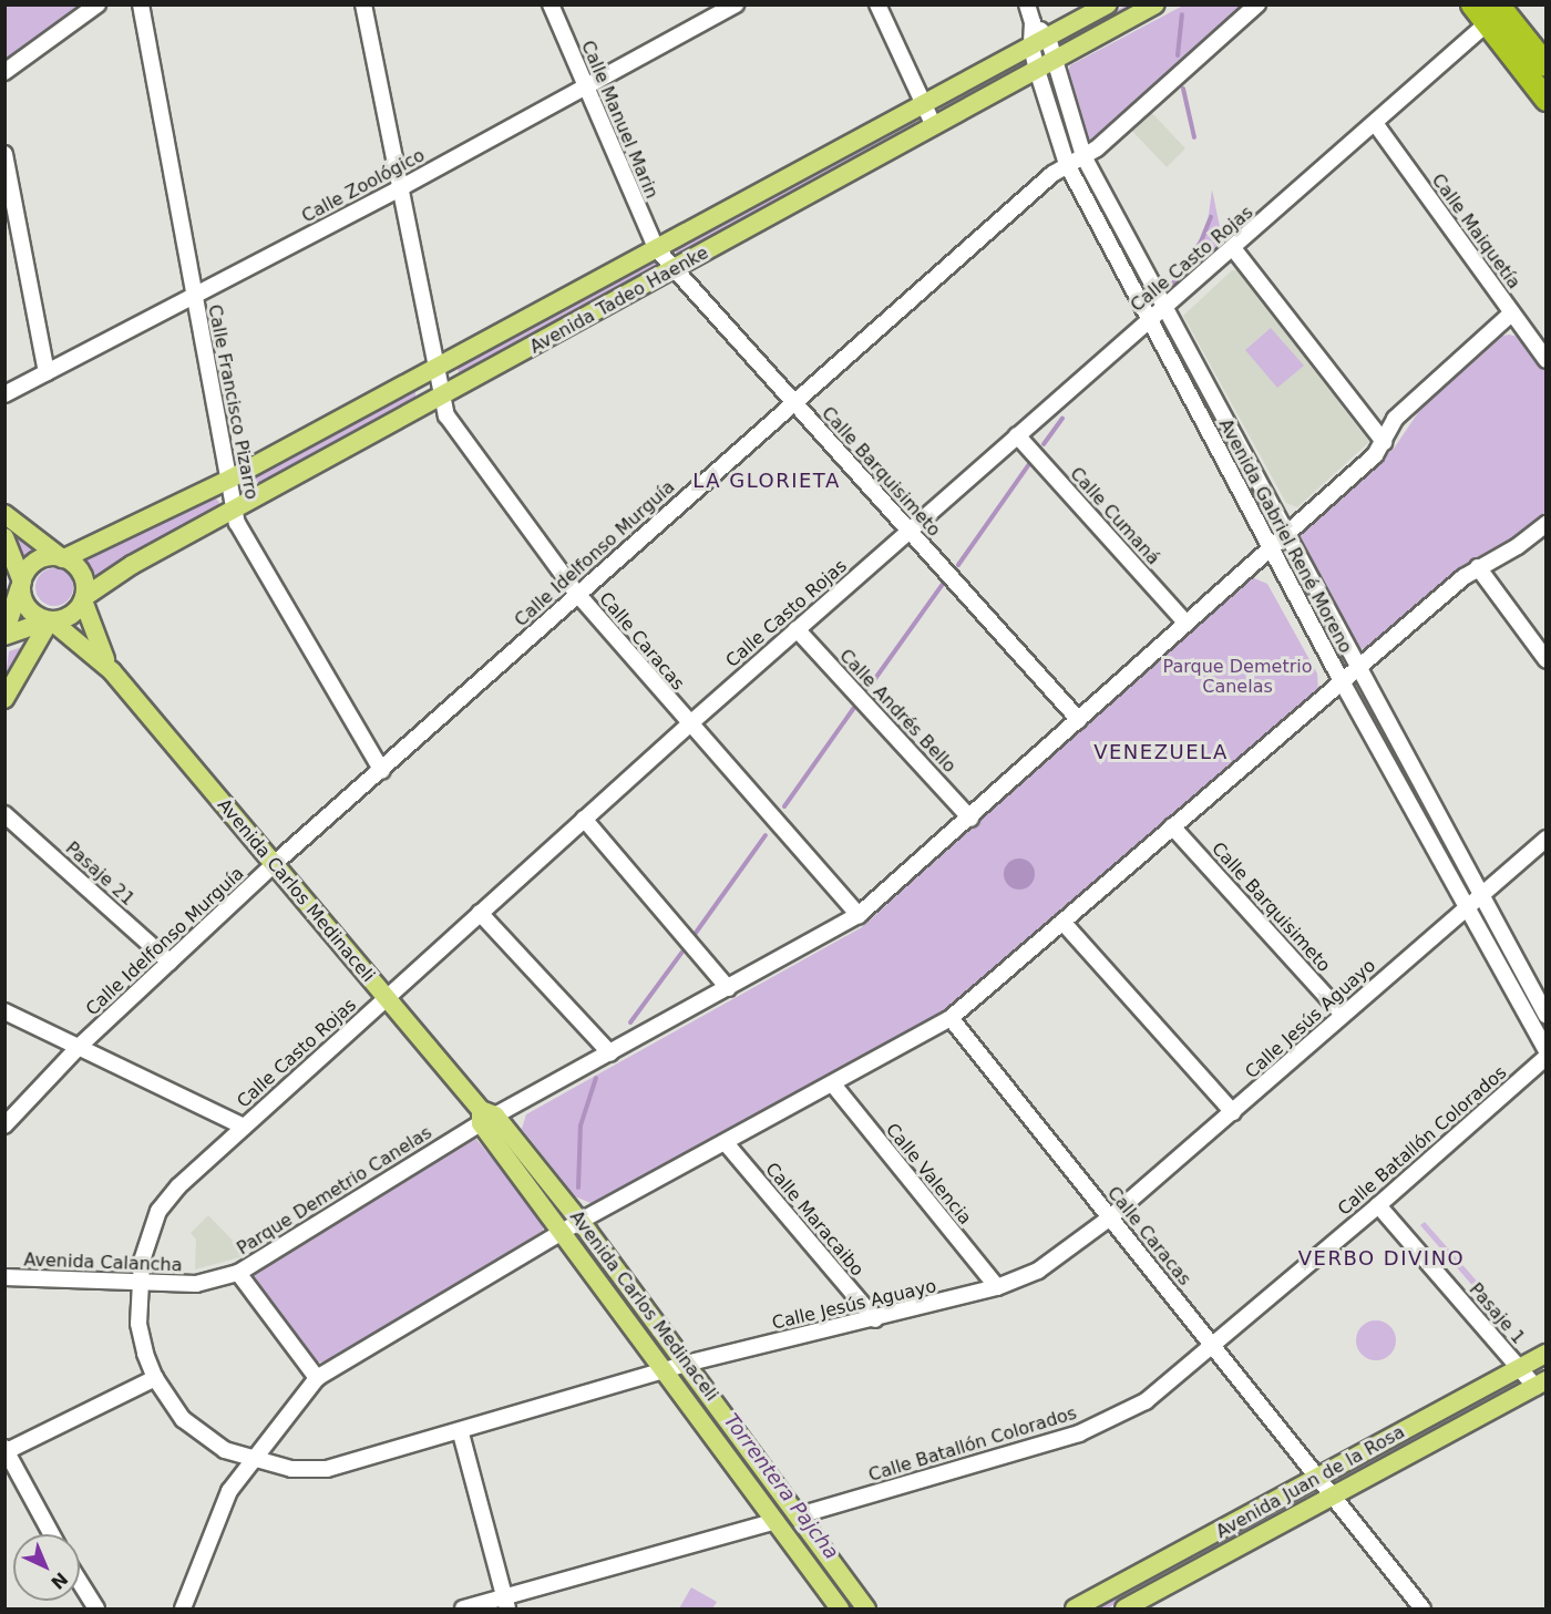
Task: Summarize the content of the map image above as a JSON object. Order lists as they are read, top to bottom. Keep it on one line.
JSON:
{"streets":{"main road":["Avenida Tadeo Haenke","Avenida Carlos Medinaceli","Avenida Juan de la Rosa"],"street":["Calle Manuel Marin","Calle Zoológico","Calle Maiquetía","Calle Casto Rojas","Calle Francisco Pizarro","Calle Barquisimeto","Calle Cumaná","Avenida Gabriel René Moreno","Calle Idelfonso Murguía","Calle Caracas","Calle Andrés Bello","Pasaje 21","Calle Jesús Aguayo","Calle Batallón Colorados","Calle Valencia","Parque Demetrio Canelas","Calle Maracaibo","Avenida Calancha","Pasaje 1"]},"crossings":[["Calle Manuel Marin","Calle Zoológico"],["Calle Manuel Marin","Avenida Tadeo Haenke"],["Calle Manuel Marin","Calle Barquisimeto"],["Calle Zoológico","Calle Francisco Pizarro"],["Calle Zoológico","Calle Caracas"],["Calle Maiquetía","Calle Casto Rojas"],["Calle Maiquetía","Parque Demetrio Canelas"],["Calle Casto Rojas","Calle Barquisimeto"],["Calle Casto Rojas","Calle Cumaná"],["Calle Casto Rojas","Avenida Gabriel René Moreno"],["Calle Casto Rojas","Calle Caracas"],["Calle Casto Rojas","Calle Andrés Bello"],["Calle Casto Rojas","Avenida Carlos Medinaceli"],["Calle Casto Rojas","Calle Jesús Aguayo"],["Calle Casto Rojas","Avenida Calancha"],["Avenida Tadeo Haenke","Calle Francisco Pizarro"],["Avenida Tadeo Haenke","Calle Barquisimeto"],["Avenida Tadeo Haenke","Avenida Gabriel René Moreno"],["Avenida Tadeo Haenke","Calle Caracas"],["Avenida Tadeo Haenke","Avenida Carlos Medinaceli"],["Calle Francisco Pizarro","Calle Idelfonso Murguía"],["Calle Barquisimeto","Calle Idelfonso Murguía"],["Calle Barquisimeto","Calle Jesús Aguayo"],["Calle Barquisimeto","Parque Demetrio Canelas"],["Calle Cumaná","Parque Demetrio Canelas"],["Avenida Gabriel René Moreno","Calle Idelfonso Murguía"],["Avenida Gabriel René Moreno","Calle Jesús Aguayo"],["Avenida Gabriel René Moreno","Parque Demetrio Canelas"],["Calle Idelfonso Murguía","Calle Caracas"],["Calle Idelfonso Murguía","Pasaje 21"],["Calle Idelfonso Murguía","Avenida Carlos Medinaceli"],["Calle Caracas","Calle Jesús Aguayo"],["Calle Caracas","Calle Batallón Colorados"],["Calle Caracas","Parque Demetrio Canelas"],["Calle Caracas","Avenida Juan de la Rosa"],["Calle Andrés Bello","Parque Demetrio Canelas"],["Avenida Carlos Medinaceli","Calle Jesús Aguayo"],["Avenida Carlos Medinaceli","Calle Batallón Colorados"],["Avenida Carlos Medinaceli","Parque Demetrio Canelas"],["Calle Jesús Aguayo","Calle Valencia"],["Calle Jesús Aguayo","Calle Maracaibo"],["Calle Jesús Aguayo","Avenida Calancha"],["Calle Batallón Colorados","Pasaje 1"],["Parque Demetrio Canelas","Avenida Calancha"],["Pasaje 1","Avenida Juan de la Rosa"]],"districts":["LA GLORIETA","VENEZUELA","VERBO DIVINO"],"water":["Torrentera Pajcha"],"parks":["Parque Demetrio Canelas"],"north":"bottom right"}
